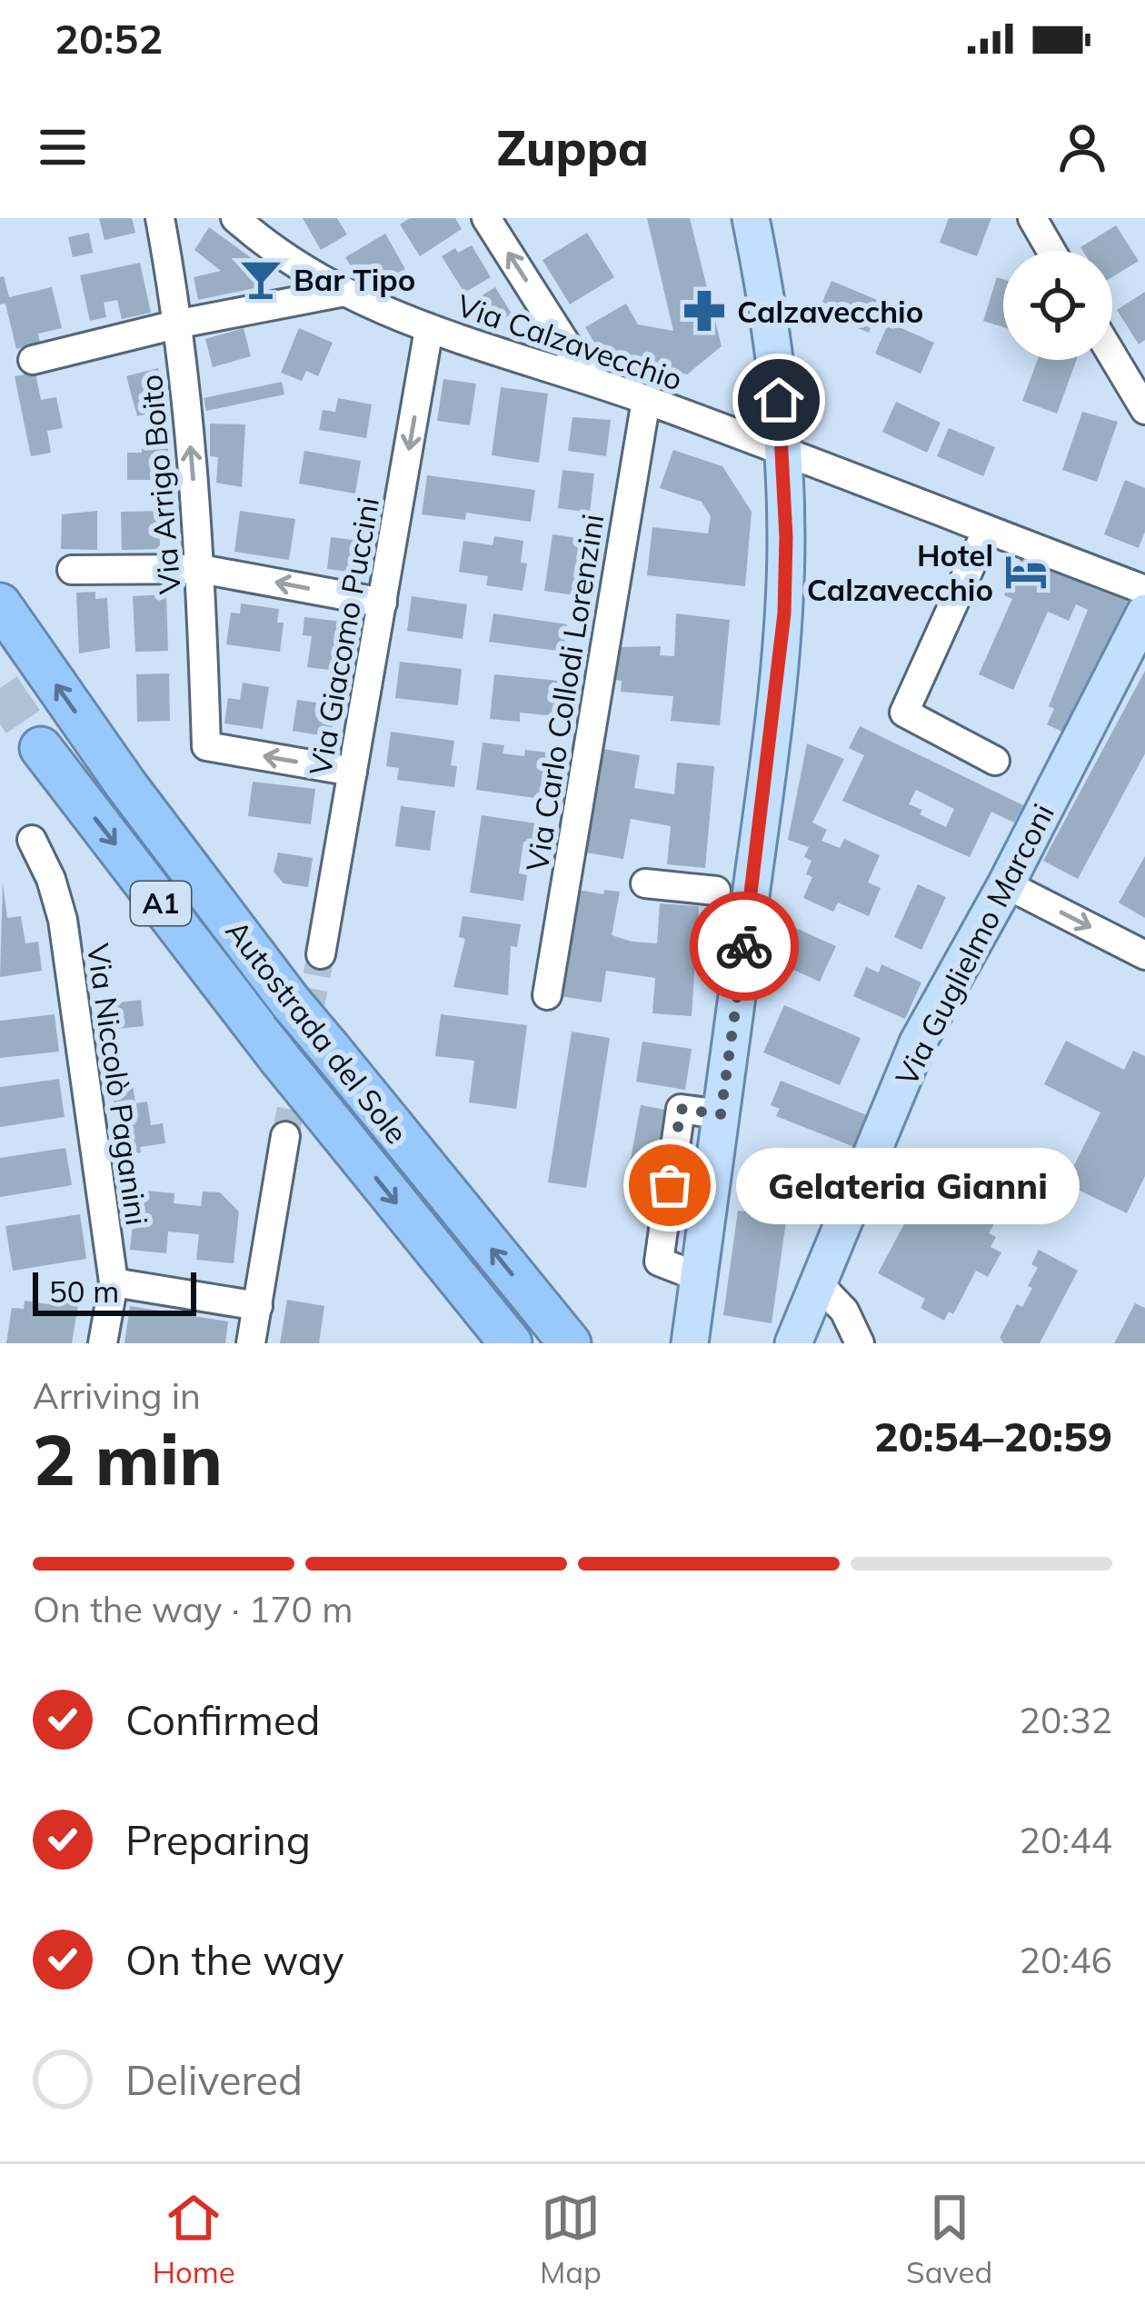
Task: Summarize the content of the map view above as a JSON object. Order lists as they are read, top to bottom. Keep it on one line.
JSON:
{"streets":{"highway":["A1","Autostrada del Sole"],"main road":["Via Guglielmo Marconi"],"street":["Via Calzavecchio","Via Arrigo Boito","Via Giacomo Puccini","Via Carlo Collodi Lorenzini","Via Niccolò Paganini"]},"crossings":[["Via Calzavecchio","Via Giacomo Puccini"],["Via Calzavecchio","Via Carlo Collodi Lorenzini"],["Via Arrigo Boito","Via Giacomo Puccini"]],"one_way":["Via Arrigo Boito","Via Giacomo Puccini"],"places":{"bar":["Bar Tipo"],"pharmacy":["Calzavecchio"],"hotel":["Hotel Calzavecchio"],"other":["Gelateria Gianni"]},"scale_bar":"50 m","page":{"status":"20:52","header":"Zuppa","bubble":"Gelateria Gianni","scale":"50 m","heading":["2 min","Arriving in","20:54–20:59"],"bar":"On the way · 170 m","list":[["Confirmed","20:32"],["Preparing","20:44"],["On the way","20:46"],"Delivered"],"tabs":["Home","Map","Saved"]}}
